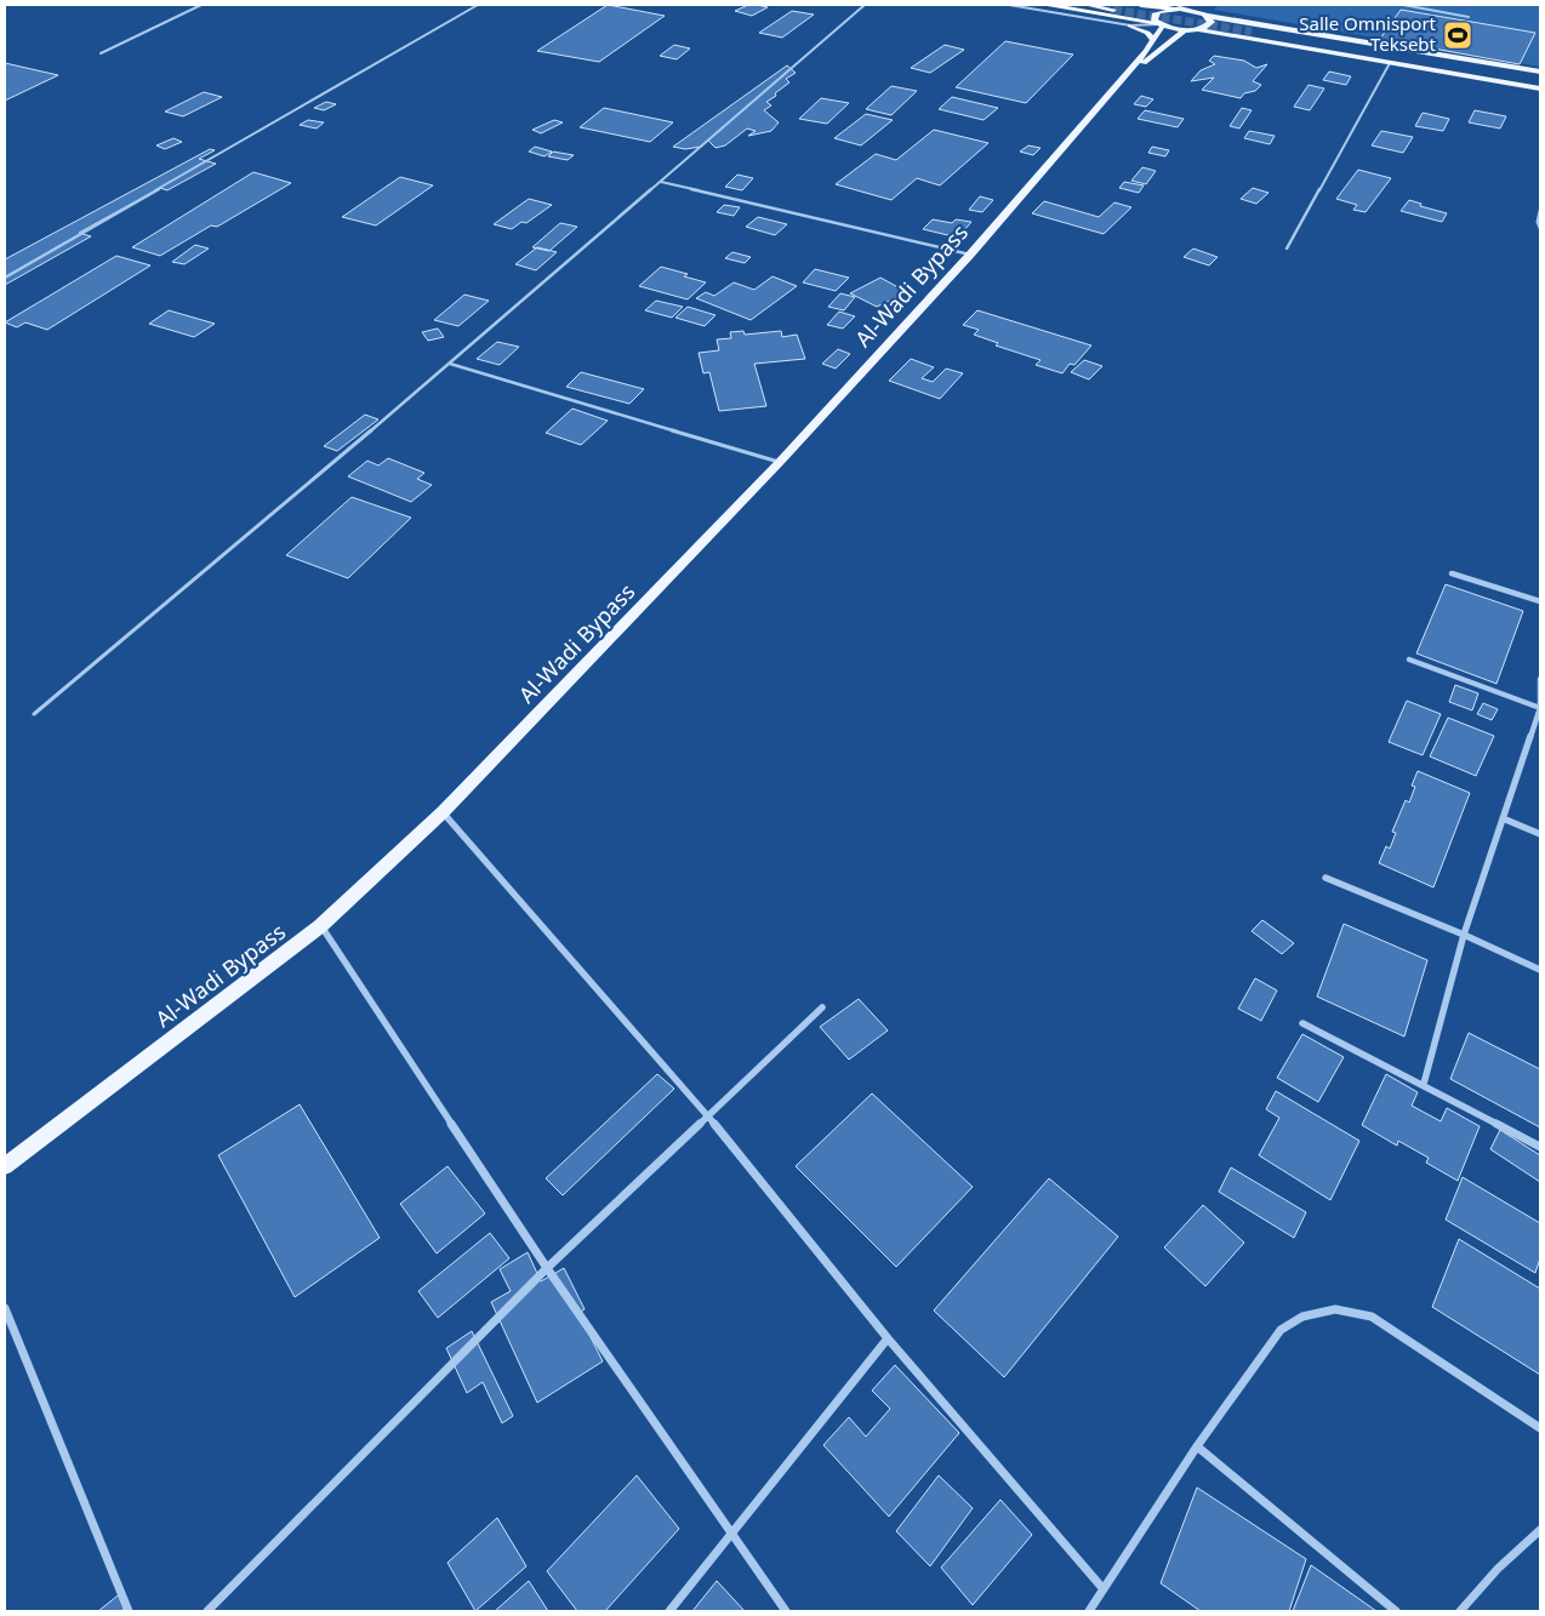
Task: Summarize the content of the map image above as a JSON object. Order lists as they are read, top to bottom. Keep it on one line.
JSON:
{"streets":{"main road":["Al-Wadi Bypass"]},"places":{"sports":["Salle Omnisport Teksebt"]}}
